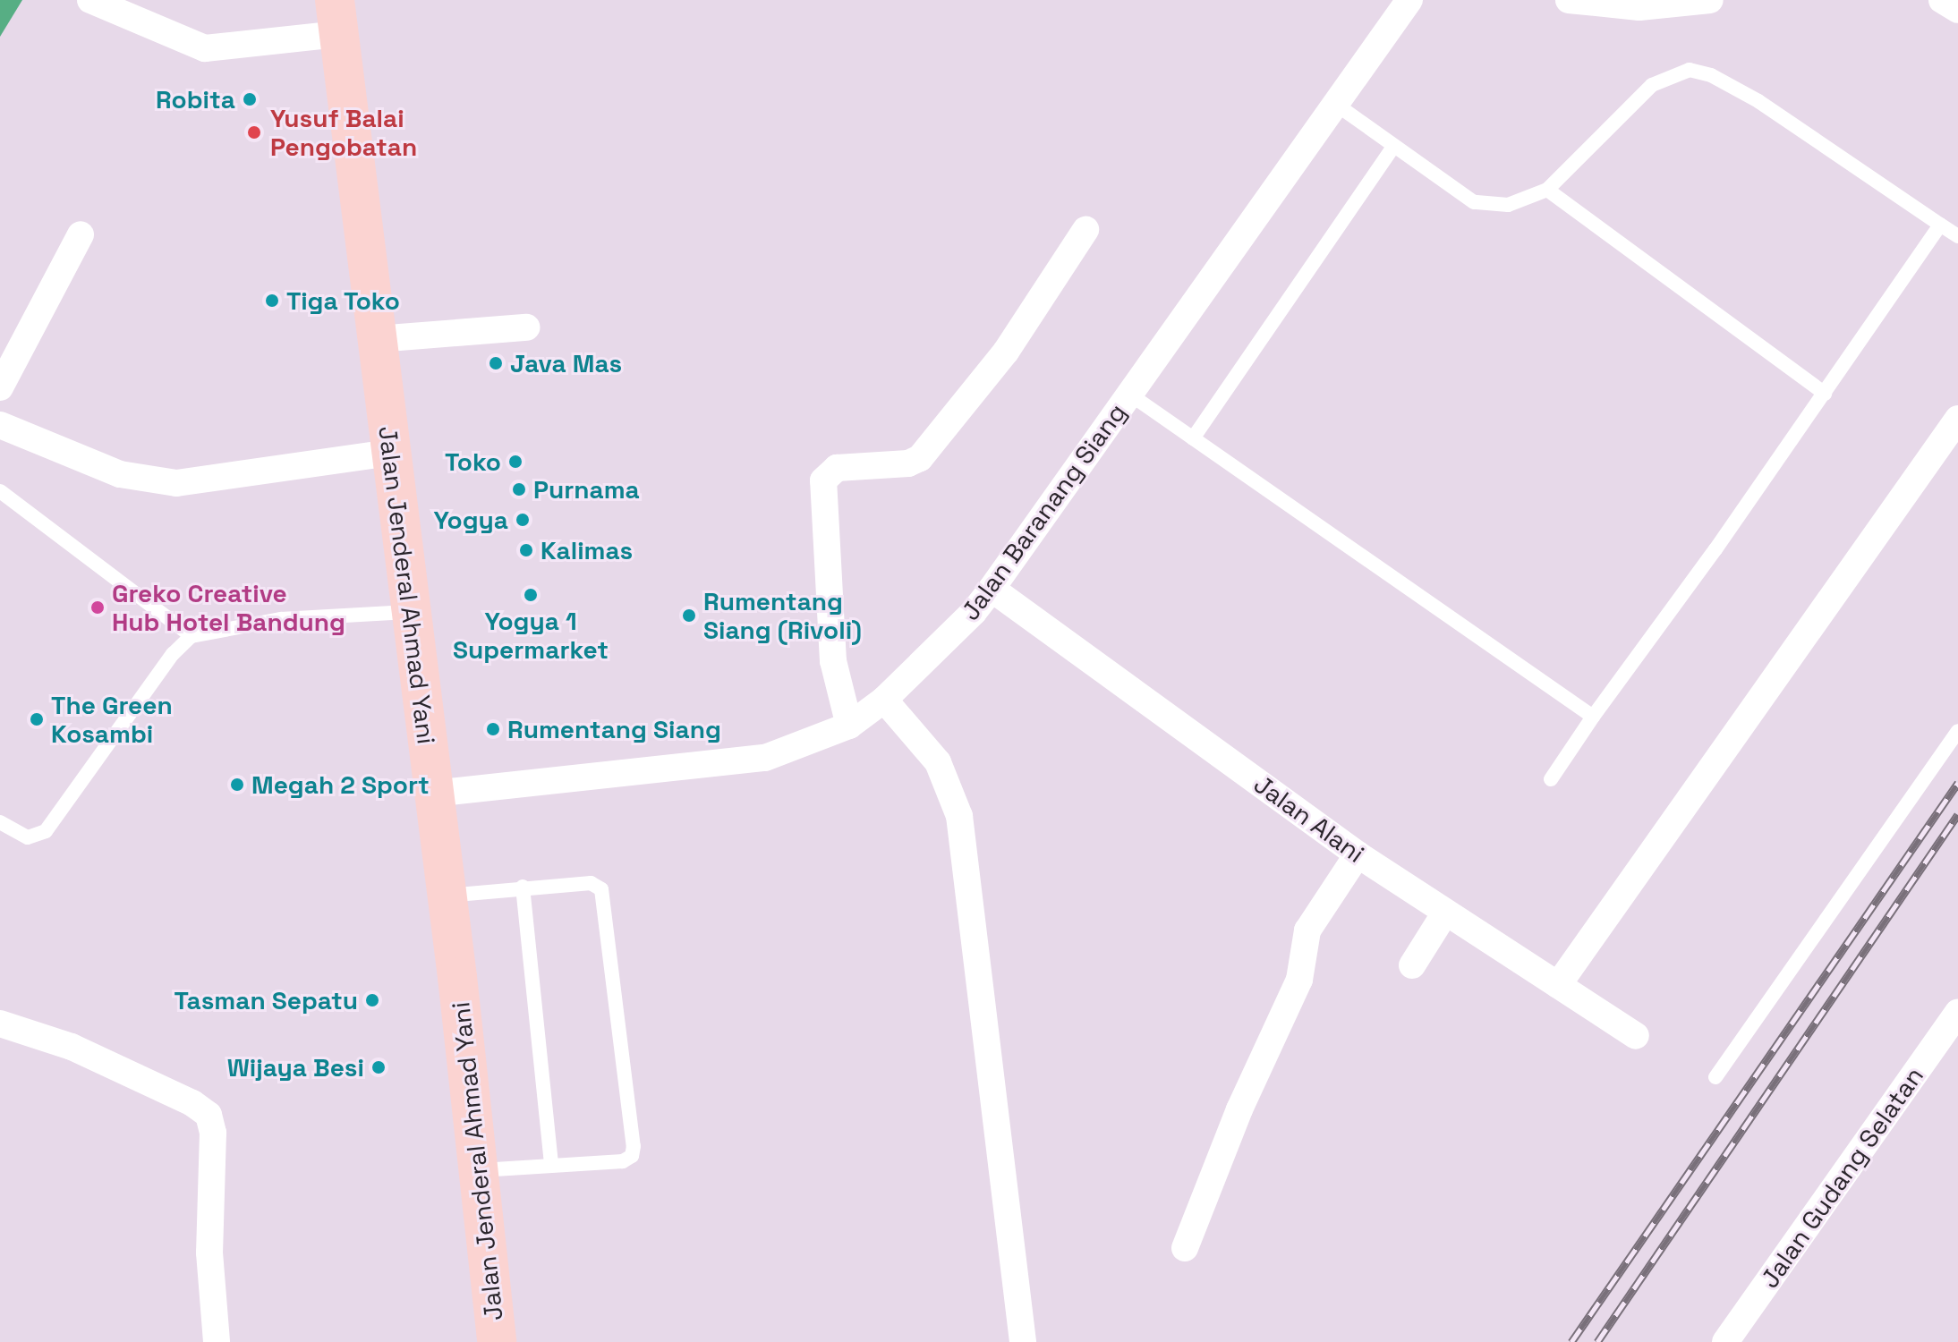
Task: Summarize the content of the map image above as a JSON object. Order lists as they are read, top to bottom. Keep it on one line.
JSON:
{"streets":{"main road":["Jalan Jenderal Ahmad Yani"],"street":["Jalan Baranang Siang","Jalan Alani","Jalan Gudang Selatan"]},"crossings":[["Jalan Baranang Siang","Jalan Jenderal Ahmad Yani"],["Jalan Baranang Siang","Jalan Alani"]],"places":["Robita","Yusuf Balai Pengobatan","Tiga Toko","Java Mas","Toko","Purnama","Yogya","Kalimas","Yogya 1 Supermarket","Greko Creative Hub Hotel Bandung","Rumentang Siang (Rivoli)","The Green Kosambi","Rumentang Siang","Megah 2 Sport","Tasman Sepatu","Wijaya Besi"]}
